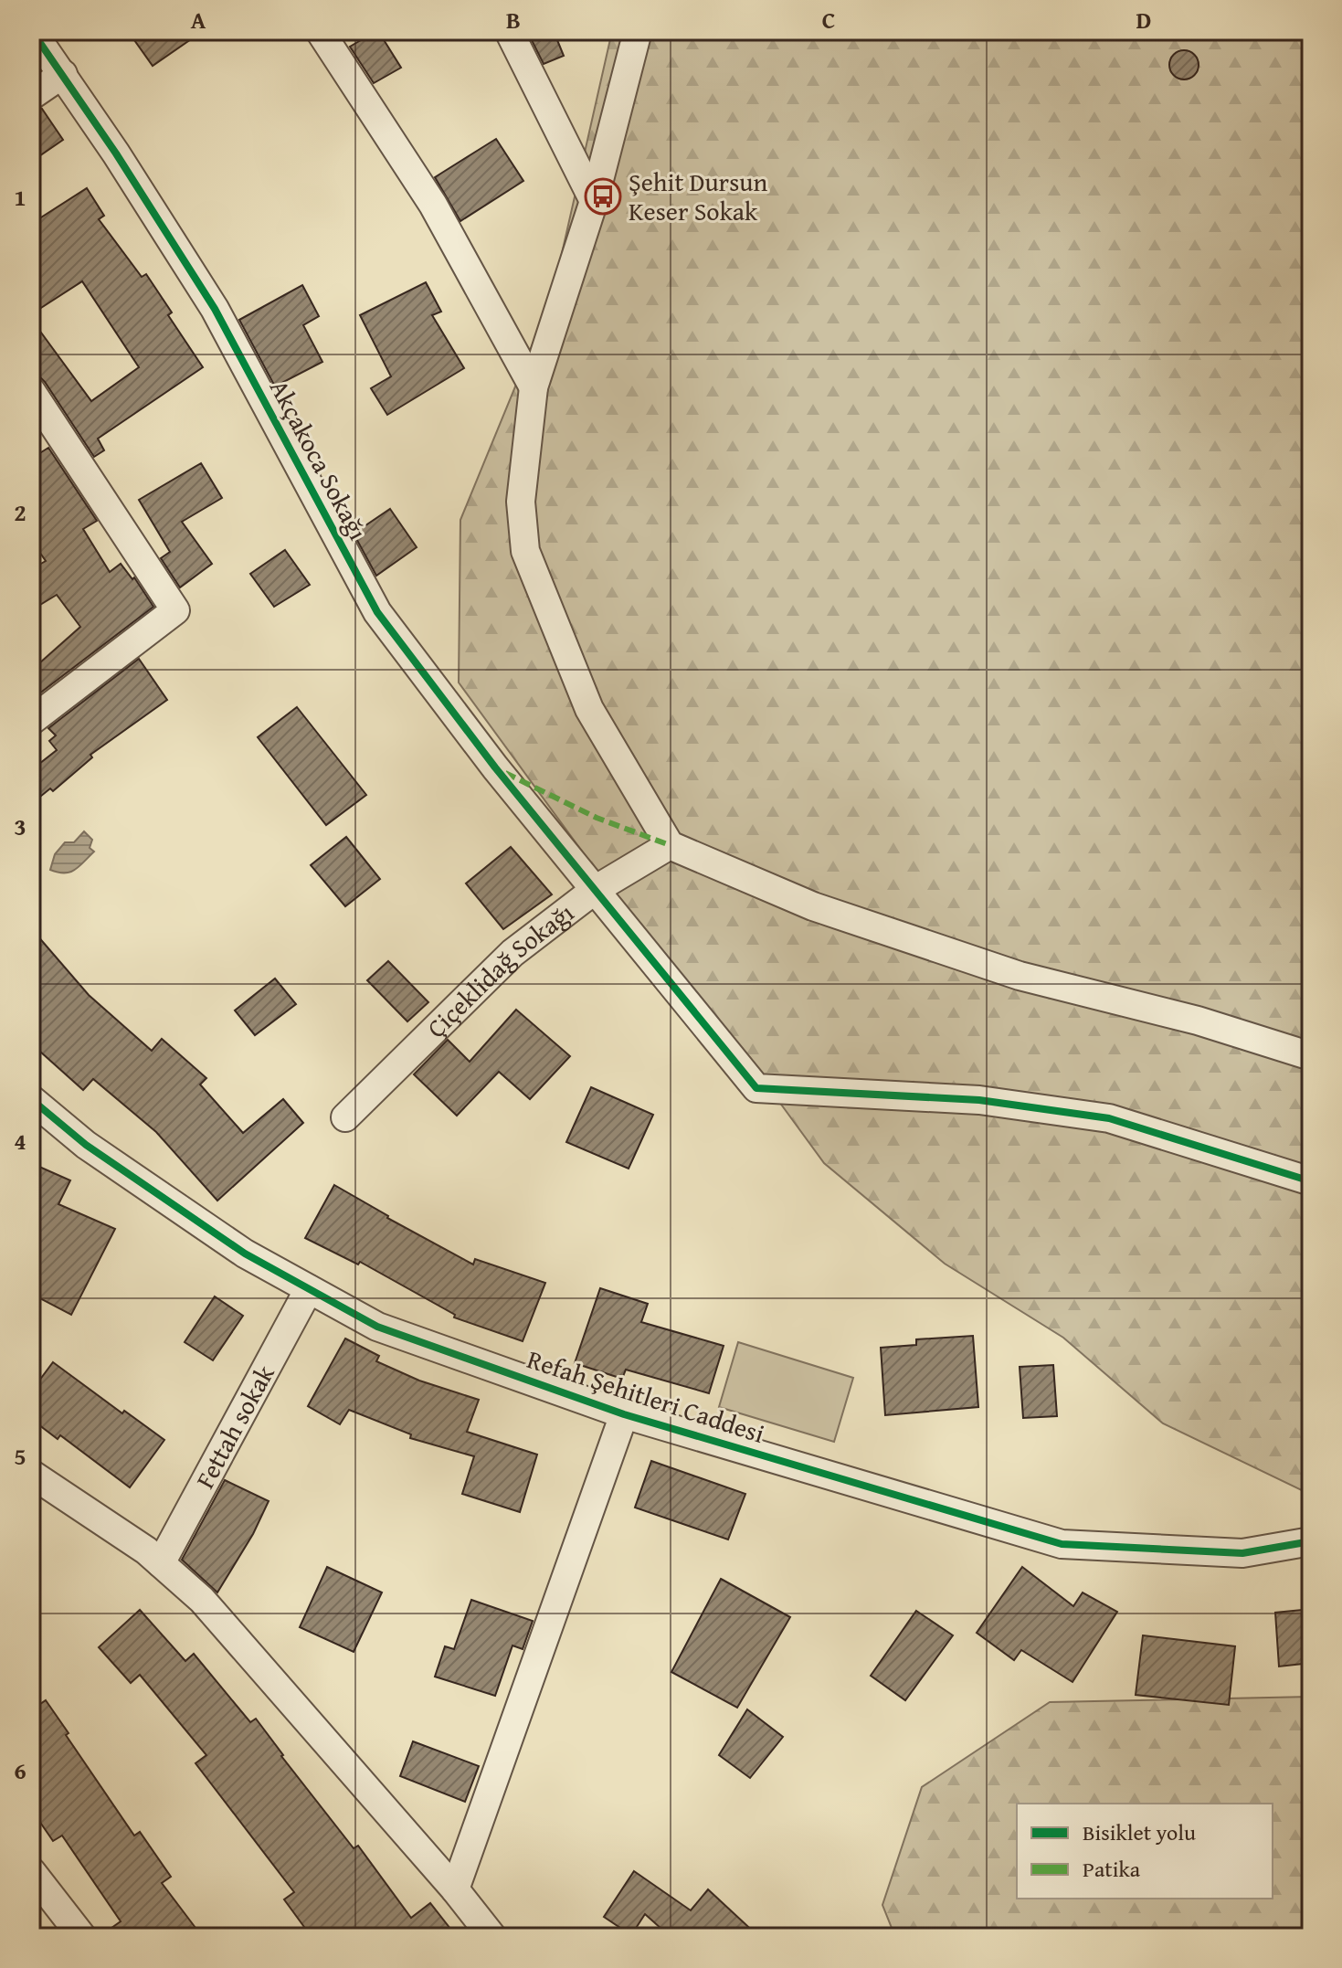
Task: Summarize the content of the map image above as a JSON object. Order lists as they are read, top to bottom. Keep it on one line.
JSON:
{"streets":{"street":["Akçakoca Sokağı","Çiçeklidağ Sokağı","Refah Şehitleri Caddesi","Fettah sokak"]},"crossings":[["Akçakoca Sokağı","Çiçeklidağ Sokağı"],["Refah Şehitleri Caddesi","Fettah sokak"]],"places":{"bus stop":["Şehit Dursun Keser Sokak"]},"legend":["Bisiklet yolu","Patika"],"grid":{"columns":["A","B","C","D"],"rows":["1","2","3","4","5","6"]}}
